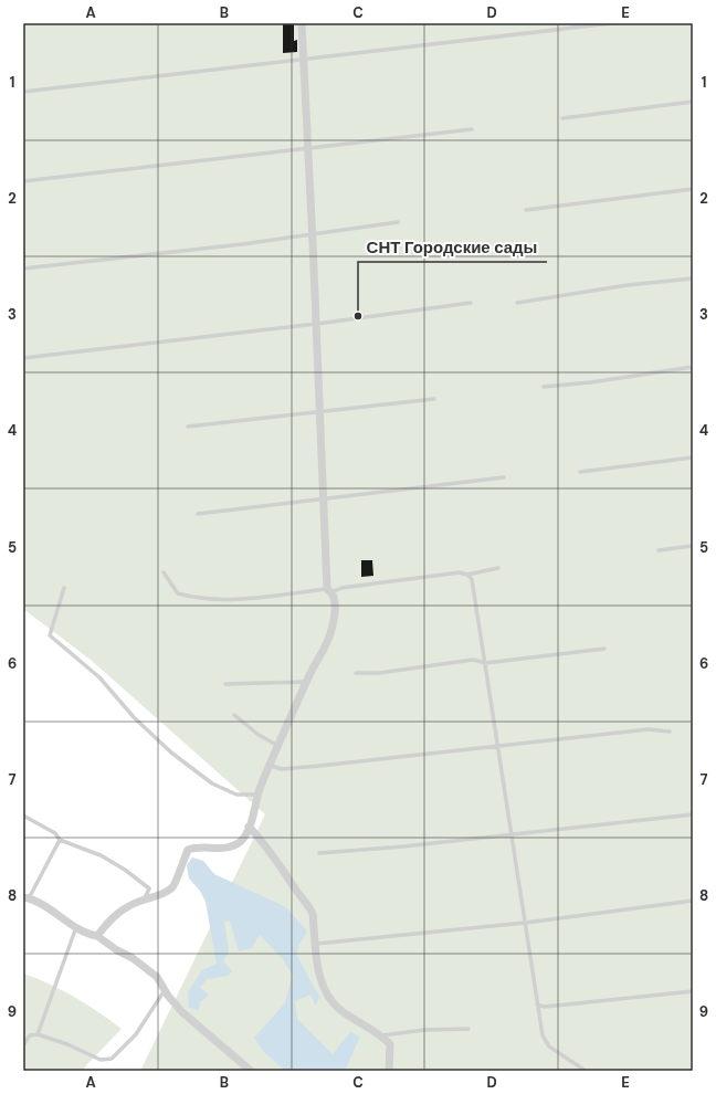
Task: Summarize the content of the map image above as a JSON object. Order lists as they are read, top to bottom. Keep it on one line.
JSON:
{"places":["СНТ Городские сады"],"grid":{"columns":["A","B","C","D","E"],"rows":["1","2","3","4","5","6","7","8","9"]}}
